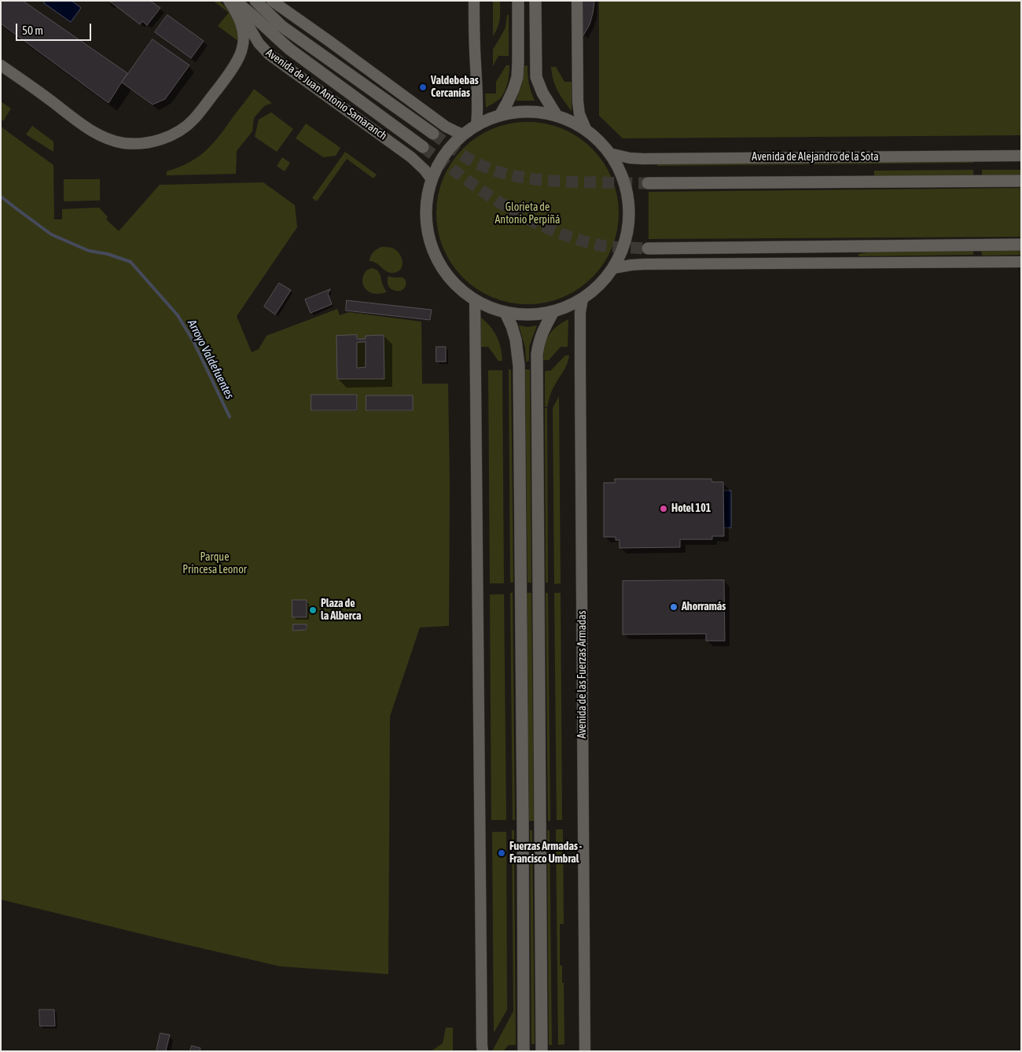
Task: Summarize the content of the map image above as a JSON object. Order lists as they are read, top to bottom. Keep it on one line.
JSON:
{"streets":{"street":["Avenida de Juan Antonio Samaranch","Avenida de Alejandro de la Sota","Avenida de las Fuerzas Armadas"]},"water":["Arroyo Valdefuentes"],"parks":["Glorieta de Antonio Perpiñá","Parque Princesa Leonor"],"places":["Valdebebas Cercanías","Hotel 101","Ahorramás","Plaza de la Alberca","Fuerzas Armadas - Francisco Umbral"],"scale_bar":"50 m"}
